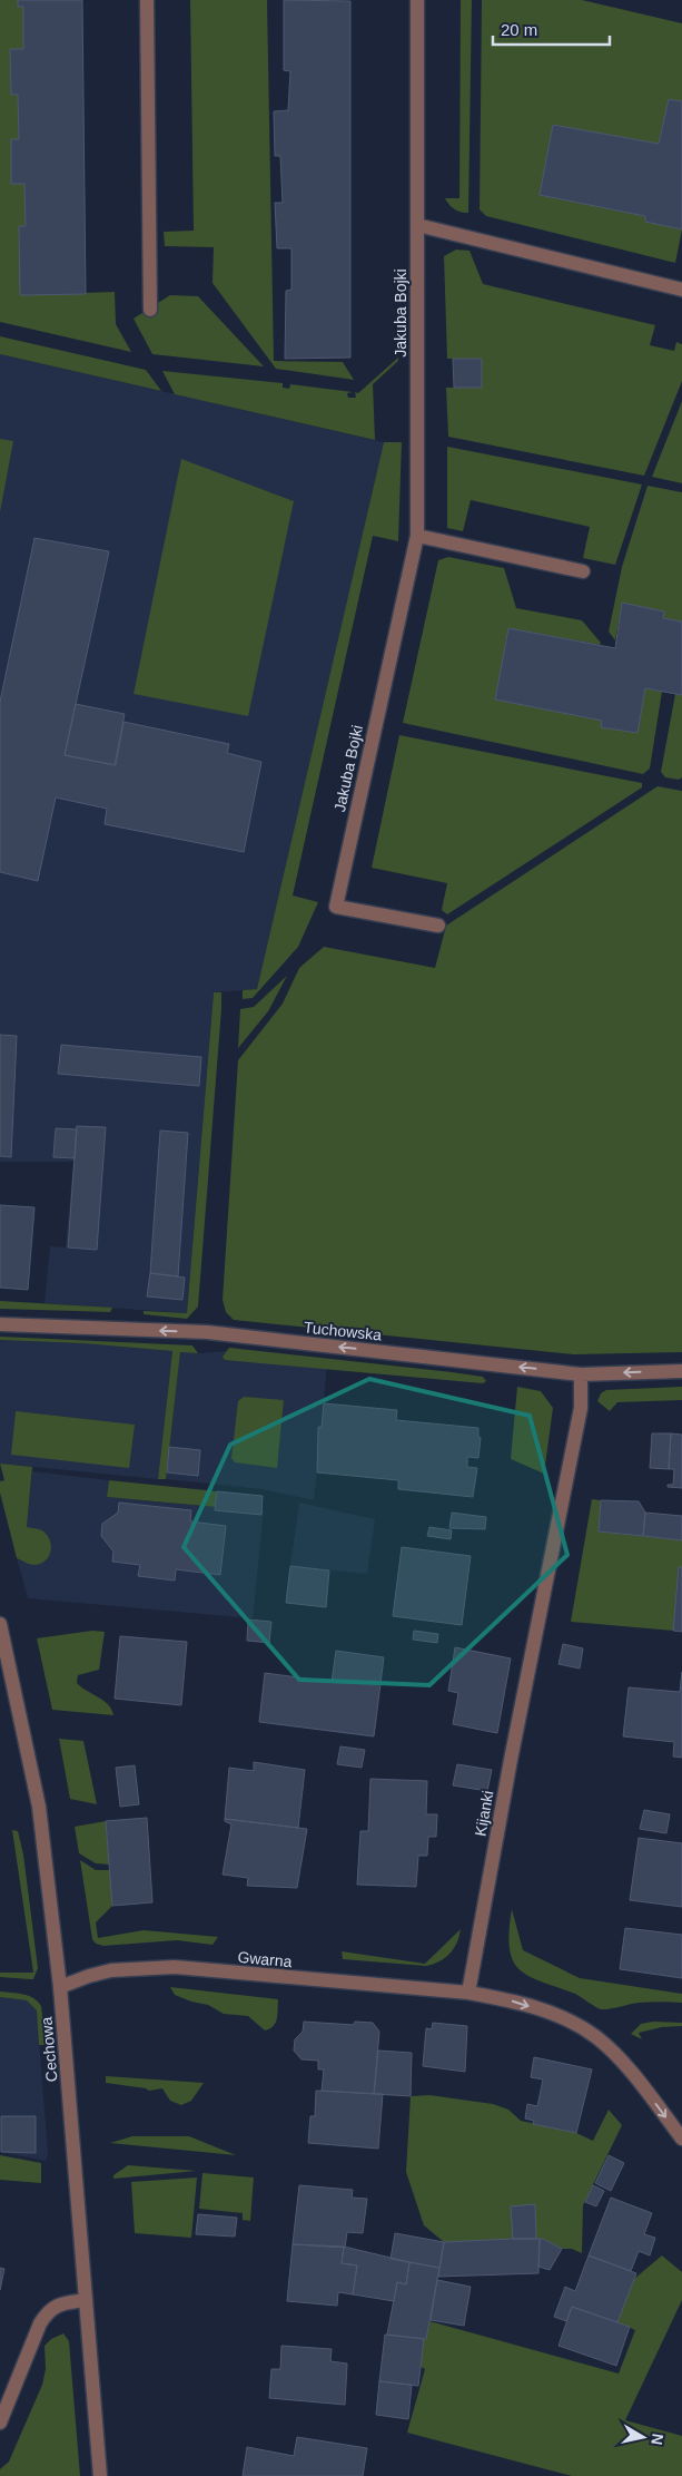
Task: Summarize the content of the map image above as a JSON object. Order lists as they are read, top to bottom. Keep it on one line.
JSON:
{"streets":{"street":["Jakuba Bojki","Tuchowska","Kijanki","Gwarna","Cechowa"]},"crossings":[["Tuchowska","Kijanki"],["Kijanki","Gwarna"],["Gwarna","Cechowa"]],"one_way":["Tuchowska"],"scale_bar":"20 m","north":"right"}
